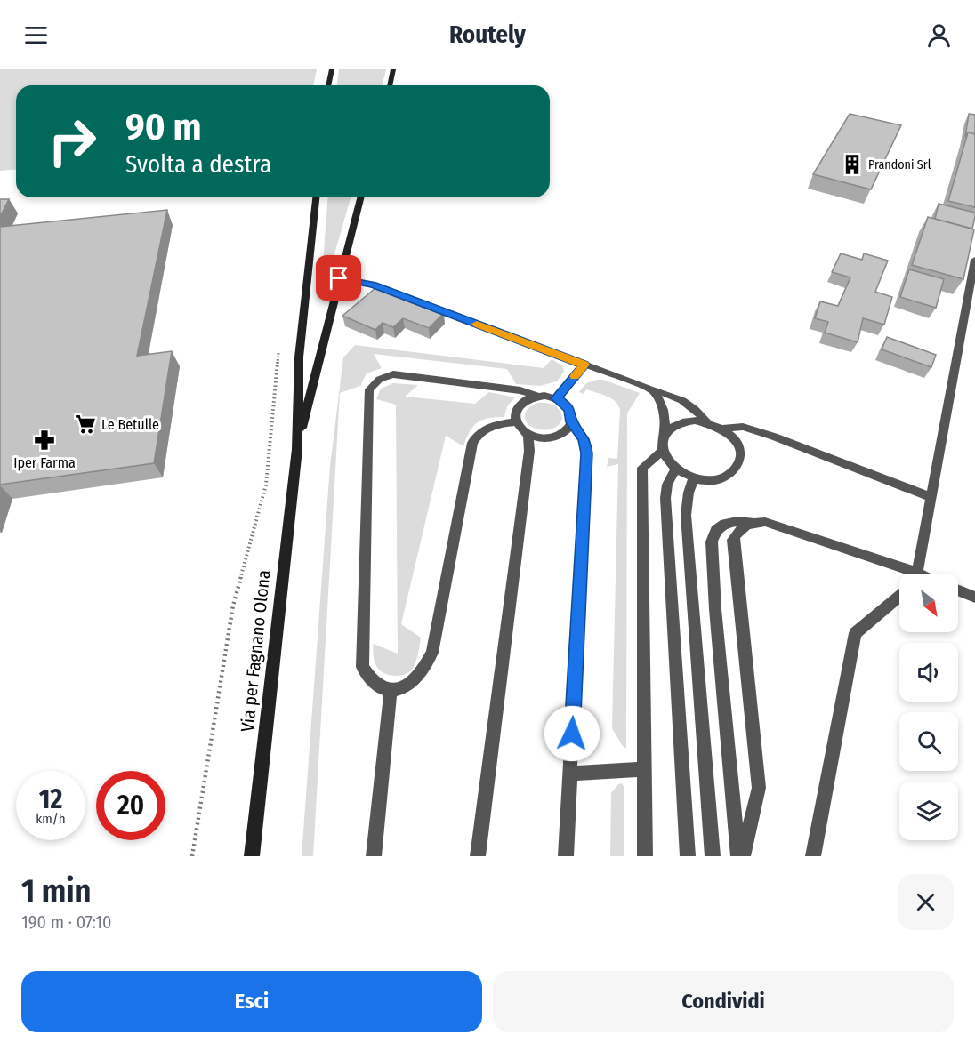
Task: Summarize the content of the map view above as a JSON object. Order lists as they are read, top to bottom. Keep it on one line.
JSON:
{"streets":{"main road":["Via per Fagnano Olona"]},"places":{"building":["Prandoni Srl"],"supermarket":["Le Betulle"],"pharmacy":["Iper Farma"]},"north":"bottom right","page":{"header":"Routely","turn":["90 m","Svolta a destra"],"speed":"12 km/h","limit":"20","heading":["1 min","190 m · 07:10"],"buttons":["Esci","Condividi"]}}
